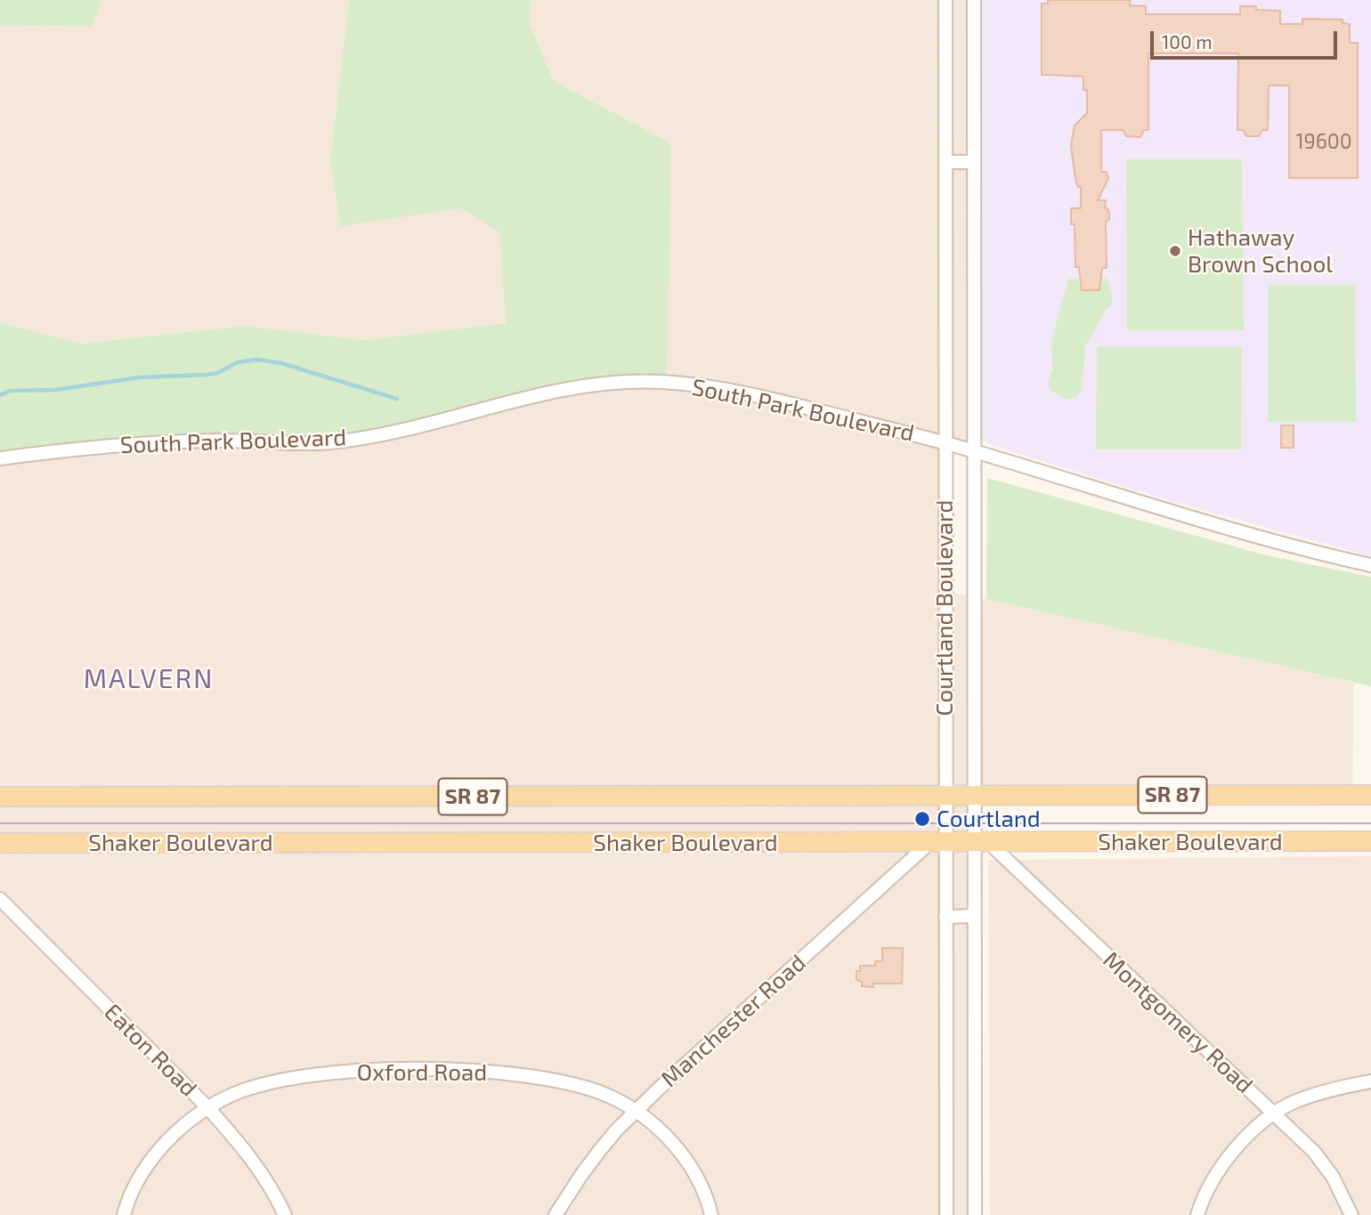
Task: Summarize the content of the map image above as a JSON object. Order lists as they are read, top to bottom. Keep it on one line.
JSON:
{"streets":{"main road":["SR 87","Shaker Boulevard"],"street":["South Park Boulevard","Courtland Boulevard","Manchester Road","Montgomery Road","Eaton Road","Oxford Road"]},"crossings":[["South Park Boulevard","Courtland Boulevard"],["Courtland Boulevard","Shaker Boulevard"],["Courtland Boulevard","Manchester Road"],["Courtland Boulevard","Montgomery Road"],["Shaker Boulevard","Manchester Road"],["Shaker Boulevard","Montgomery Road"],["Manchester Road","Oxford Road"],["Eaton Road","Oxford Road"]],"districts":["MALVERN"],"places":["Hathaway Brown School","Courtland"],"house_numbers":["19600"],"scale_bar":"100 m"}
